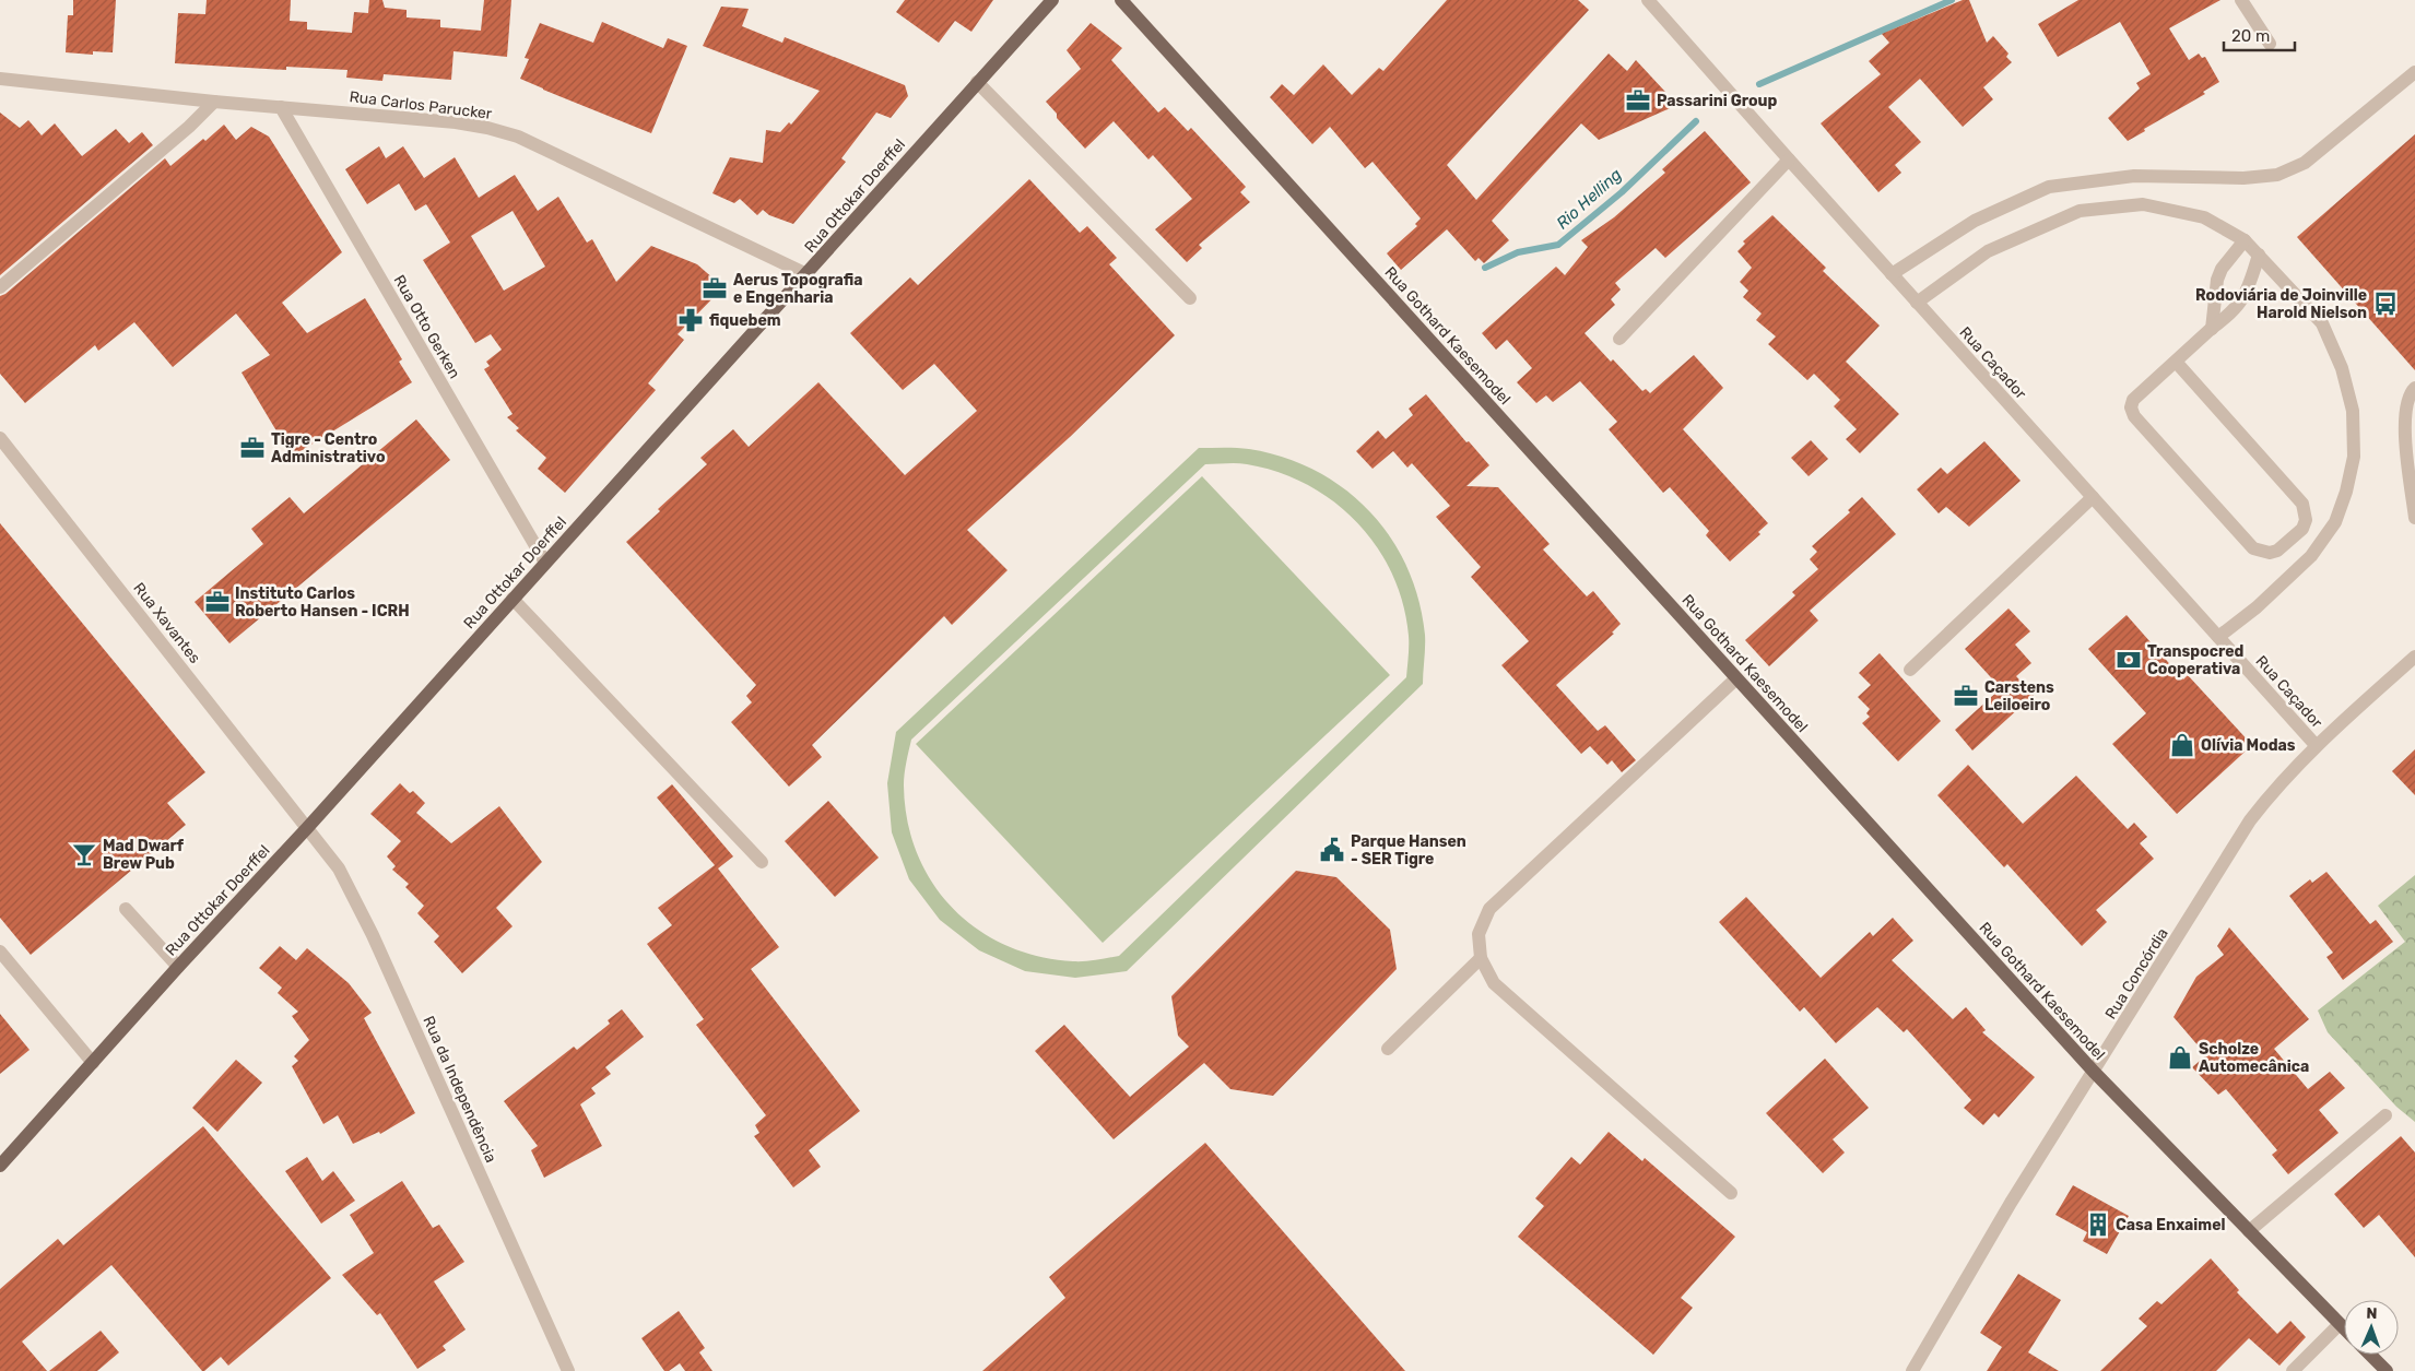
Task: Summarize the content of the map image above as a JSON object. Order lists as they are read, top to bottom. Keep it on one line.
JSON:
{"streets":{"main road":["Rua Ottokar Doerffel","Rua Gothard Kaesemodel"],"street":["Rua Carlos Parucker","Rua Otto Gerken","Rua Caçador","Rua Xavantes","Rua Concórdia","Rua da Independência"]},"crossings":[["Rua Carlos Parucker","Rua Ottokar Doerffel"],["Rua Carlos Parucker","Rua Otto Gerken"],["Rua Ottokar Doerffel","Rua Otto Gerken"],["Rua Ottokar Doerffel","Rua Xavantes"],["Rua Ottokar Doerffel","Rua da Independência"],["Rua Gothard Kaesemodel","Rua Concórdia"],["Rua Caçador","Rua Concórdia"],["Rua Xavantes","Rua da Independência"]],"water":["Rio Helling"],"places":{"office":["Passarini Group","Aerus Topografia e Engenharia","Tigre - Centro Administrativo","Instituto Carlos Roberto Hansen - ICRH","Carstens Leiloeiro"],"bus stop":["Rodoviária de Joinville Harold Nielson"],"pharmacy":["fiquebem"],"bank":["Transpocred Cooperativa"],"shop":["Olívia Modas","Scholze Automecânica"],"public building":["Parque Hansen - SER Tigre"],"bar":["Mad Dwarf Brew Pub"],"building":["Casa Enxaimel"]},"scale_bar":"20 m","north":"top"}
